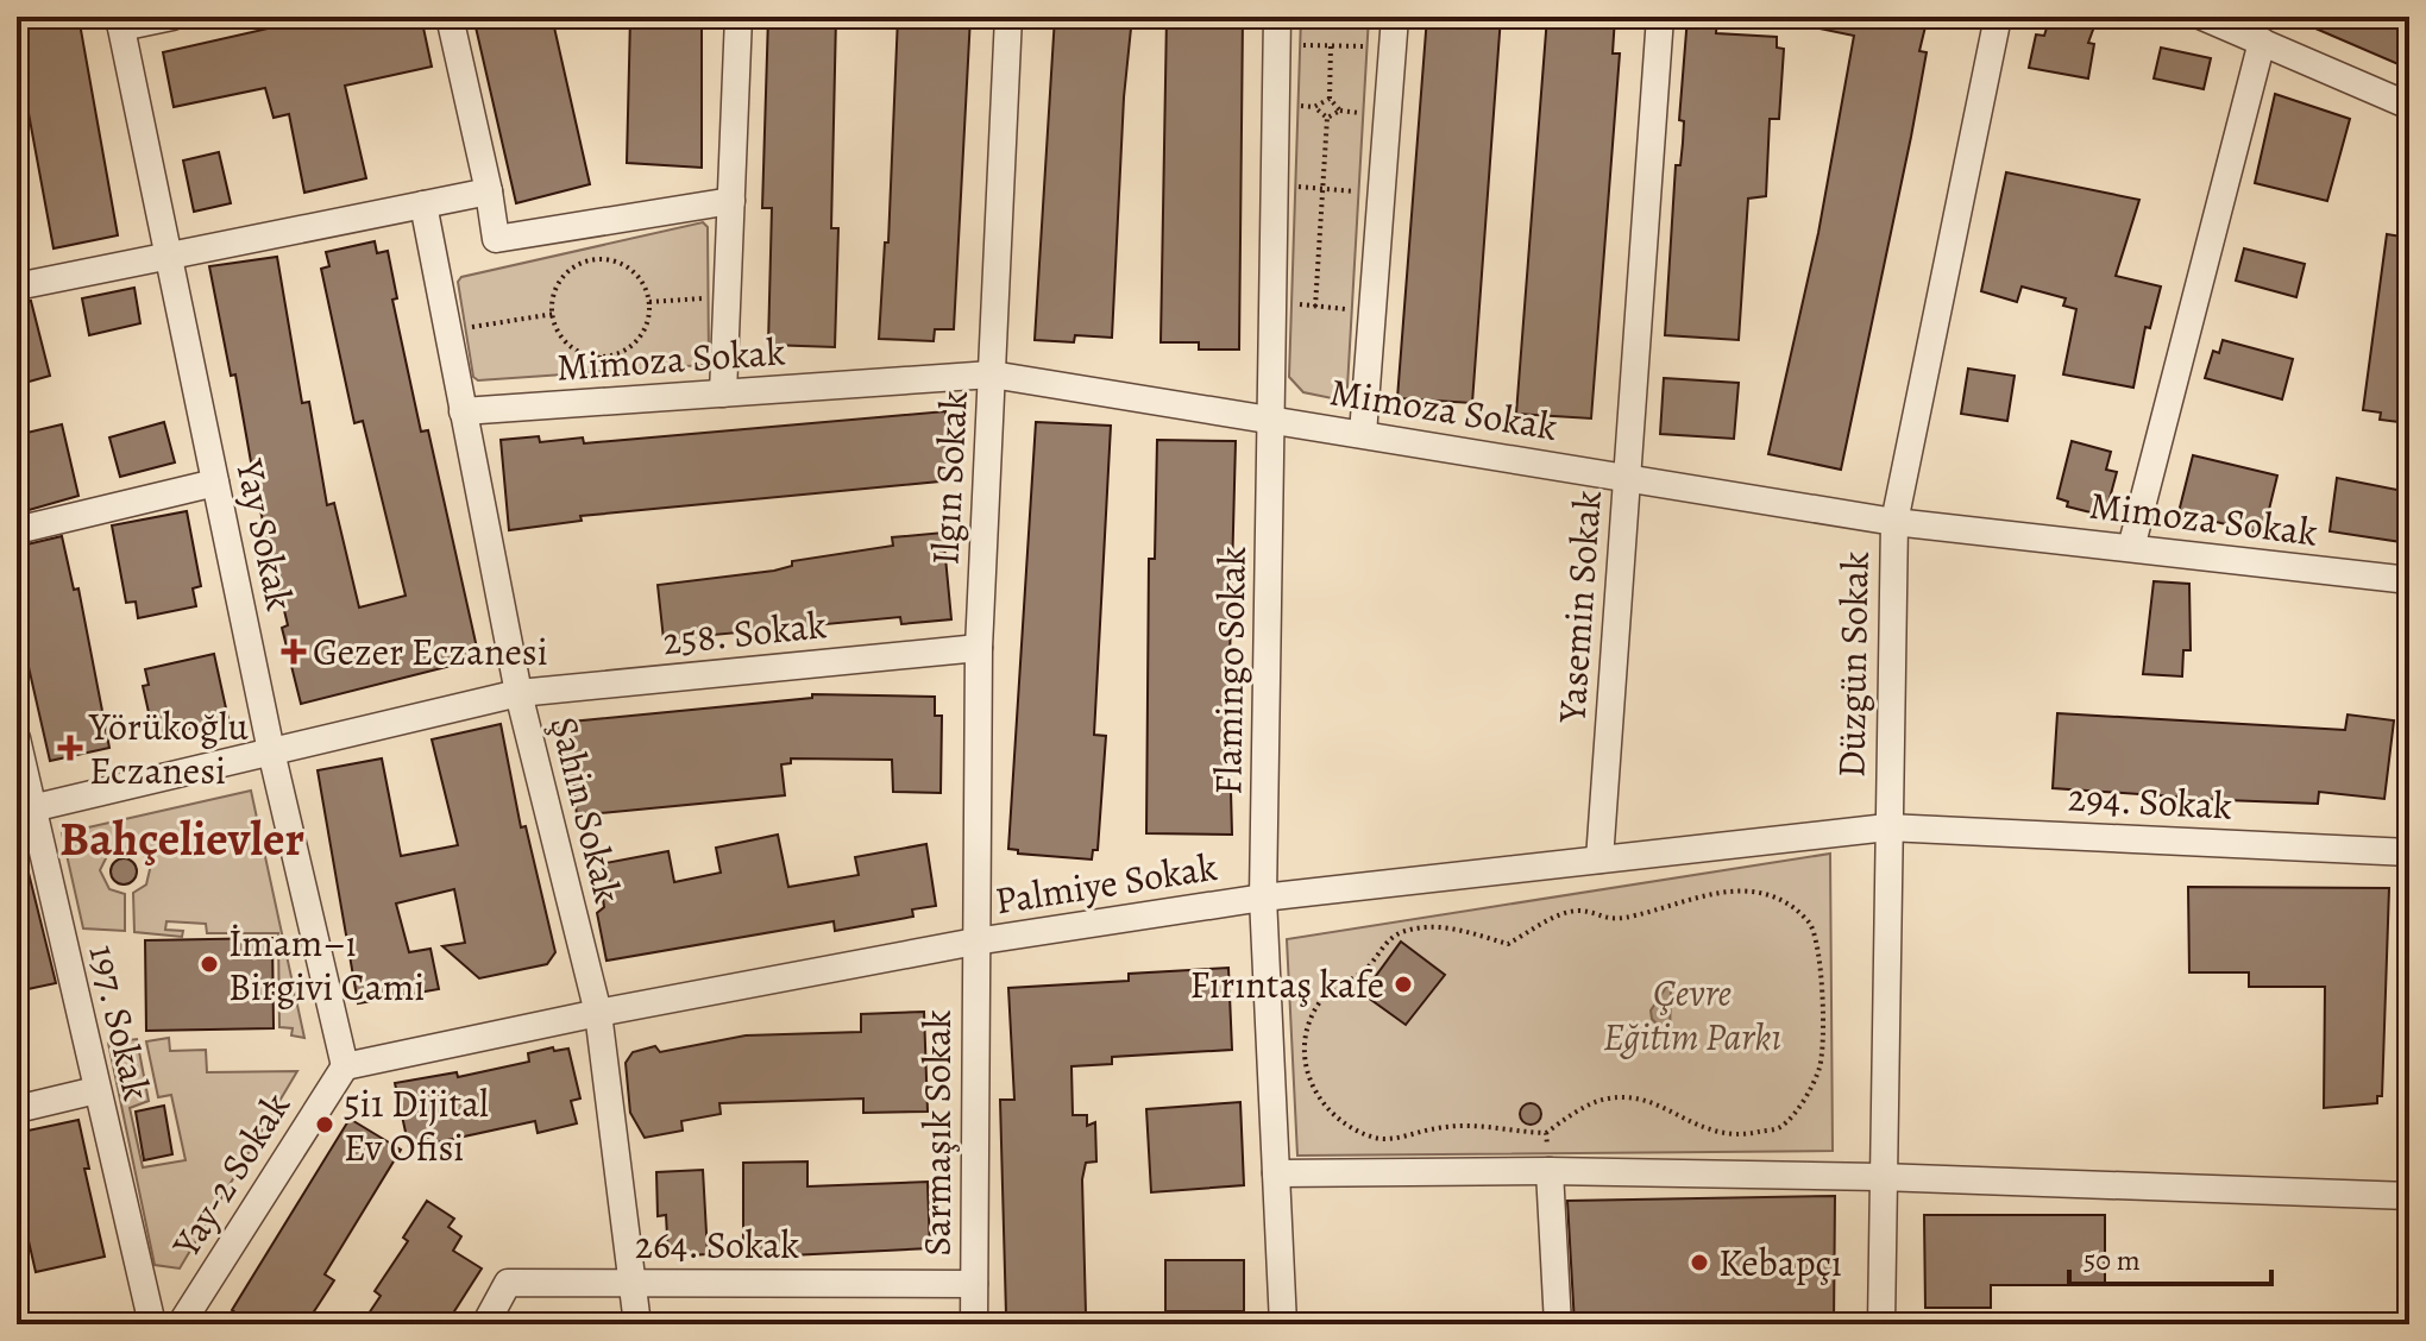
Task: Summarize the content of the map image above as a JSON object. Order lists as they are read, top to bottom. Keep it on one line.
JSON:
{"streets":{"street":["Mimoza Sokak","Ilgın Sokak","Yay Sokak","Yasemin Sokak","258. Sokak","Düzgün Sokak","Flamingo Sokak","294. Sokak","Şahin Sokak","Palmiye Sokak","197. Sokak","Sarmaşık Sokak","Yay-2 Sokak","264. Sokak"]},"crossings":[["Mimoza Sokak","Ilgın Sokak"],["Mimoza Sokak","Yasemin Sokak"],["Mimoza Sokak","Düzgün Sokak"],["Mimoza Sokak","Flamingo Sokak"],["Mimoza Sokak","Şahin Sokak"],["Ilgın Sokak","258. Sokak"],["Ilgın Sokak","Palmiye Sokak"],["Ilgın Sokak","Sarmaşık Sokak"],["Yay Sokak","258. Sokak"],["Yay Sokak","Palmiye Sokak"],["Yay Sokak","Yay-2 Sokak"],["Yasemin Sokak","Palmiye Sokak"],["258. Sokak","Şahin Sokak"],["258. Sokak","197. Sokak"],["Düzgün Sokak","294. Sokak"],["Düzgün Sokak","Palmiye Sokak"],["Flamingo Sokak","Palmiye Sokak"],["294. Sokak","Palmiye Sokak"],["Şahin Sokak","Palmiye Sokak"],["Şahin Sokak","264. Sokak"],["Palmiye Sokak","Sarmaşık Sokak"],["Palmiye Sokak","Yay-2 Sokak"],["Sarmaşık Sokak","264. Sokak"]],"districts":["Bahçelievler"],"parks":["Çevre Eğitim Parkı"],"places":{"health":["Gezer Eczanesi","Yörükoğlu Eczanesi"],"other":["İmam–ı Birgivi Cami","Fırıntaş kafe","5i1 Dijital Ev Ofisi","Kebapçı"]},"scale_bar":"50 m"}
